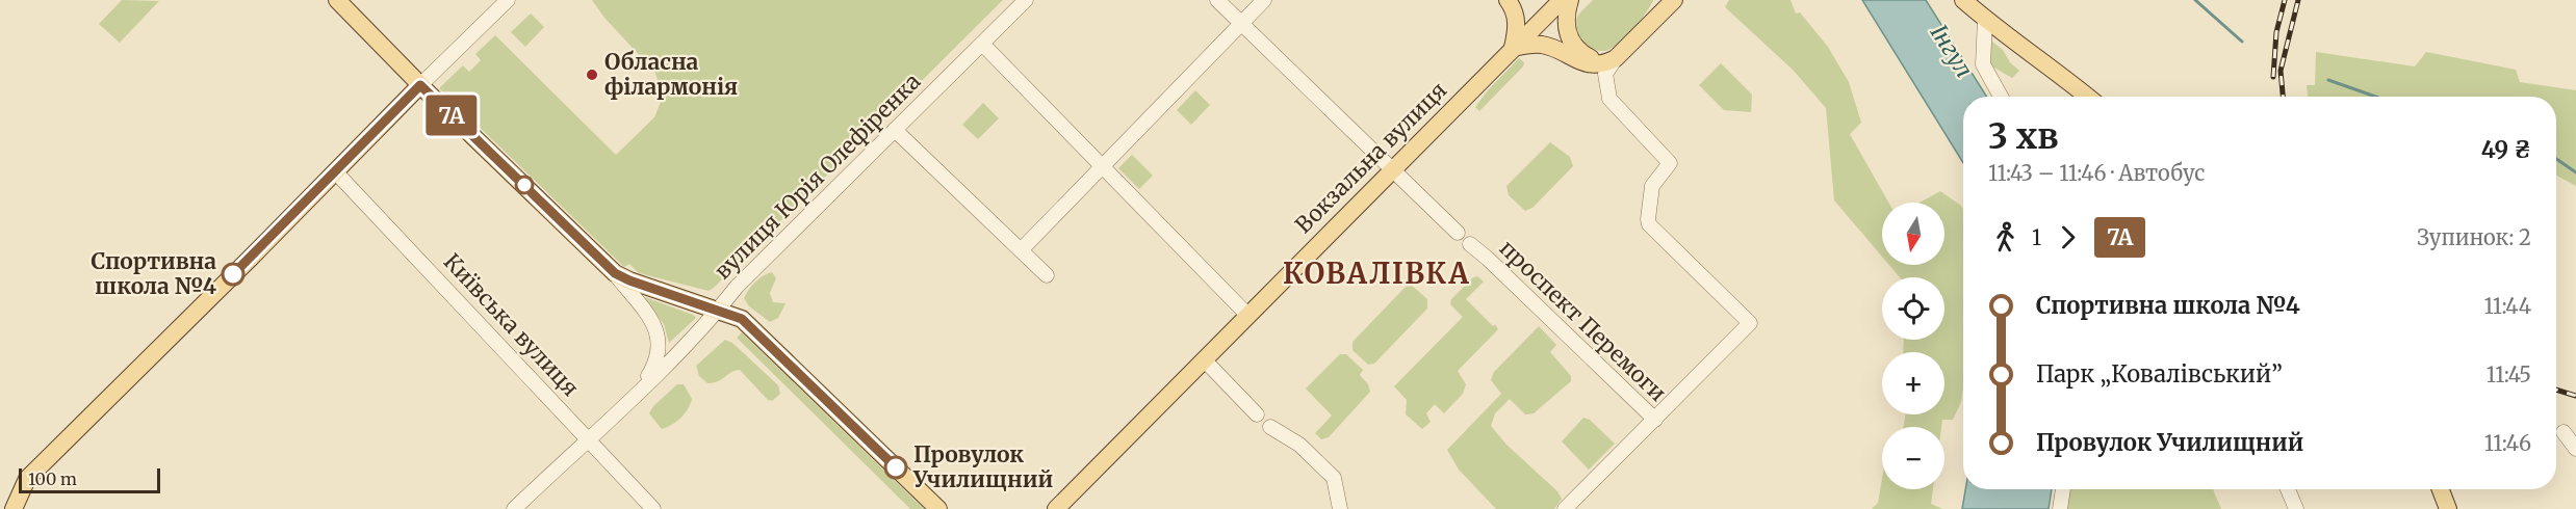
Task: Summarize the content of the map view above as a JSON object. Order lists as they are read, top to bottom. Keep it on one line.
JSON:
{"streets":{"main road":["Вокзальна вулиця"],"street":["вулиця Юрія Олефіренка","проспект Перемоги","Київська вулиця"]},"crossings":[["вулиця Юрія Олефіренка","Київська вулиця"]],"districts":["КОВАЛІВКА"],"water":["Інгул"],"places":["Обласна філармонія","Спортивна школа №4","Провулок Училищний"],"lines":["bus line 7А"],"scale_bar":"100 m","north":"bottom","page":{"on_map":"7А","heading":["3 хв","11:43 – 11:46 · Автобус","49 ₴"],"map_buttons":["+","−"],"legs":["1","7А","Зупинок: 2"],"list":[{"name":"Спортивна школа №4","value":"11:44"},{"name":"Парк „Ковалівський”","value":"11:45"},{"name":"Провулок Училищний","value":"11:46"}],"scale":"100 m"}}
